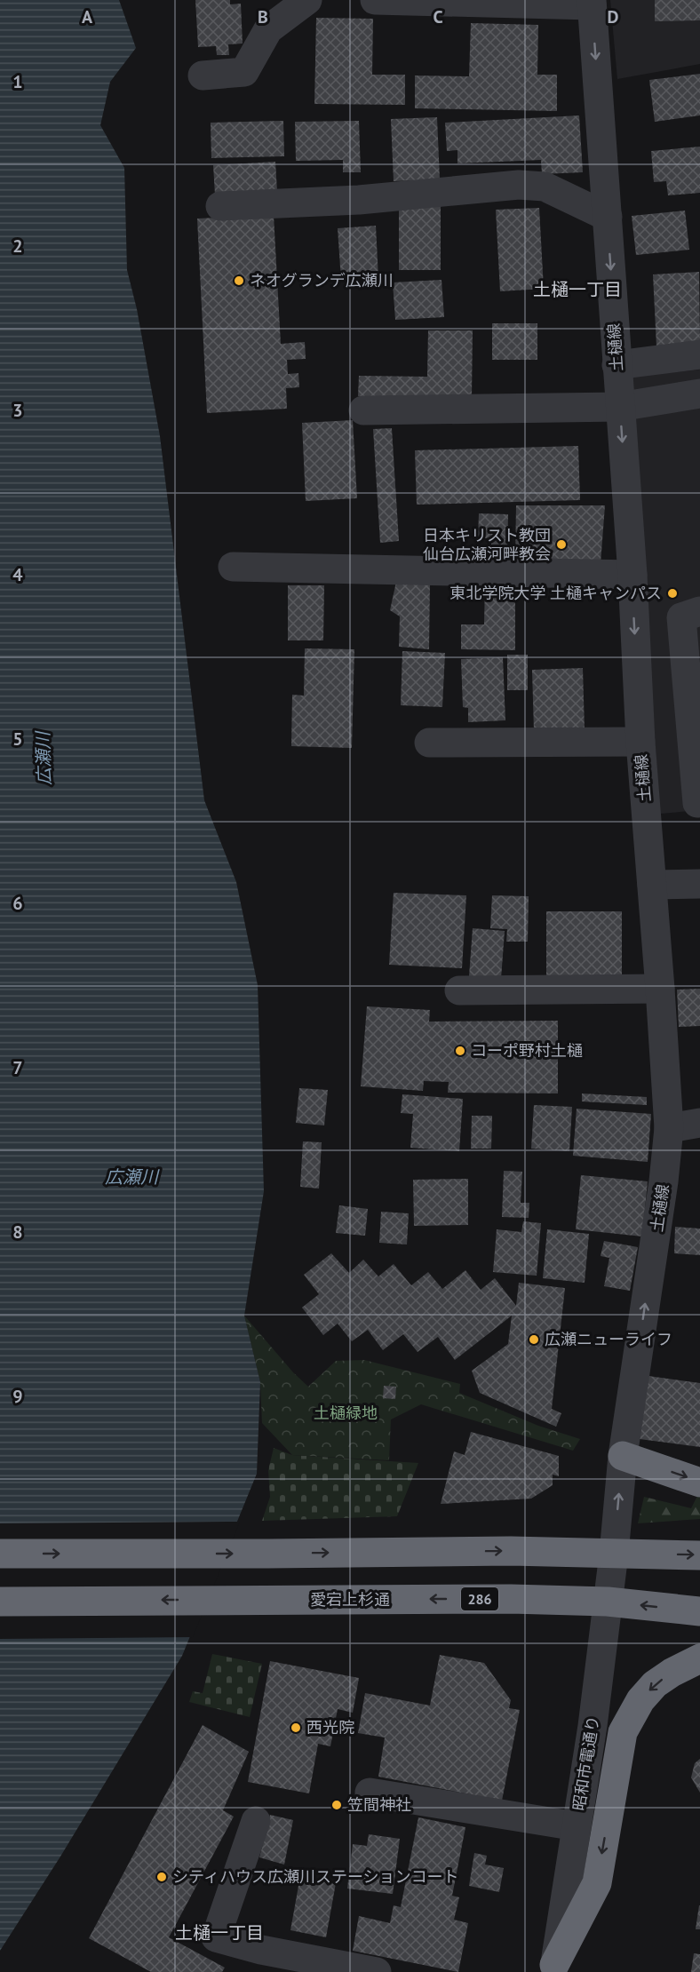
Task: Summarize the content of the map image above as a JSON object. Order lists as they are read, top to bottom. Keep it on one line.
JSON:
{"streets":{"highway":["286","愛宕上杉通"],"street":["土樋線","昭和市電通り"]},"crossings":[["土樋線","昭和市電通り"],["愛宕上杉通","昭和市電通り"]],"districts":["土樋一丁目","土樋一丁目"],"water":["広瀬川"],"parks":["土樋緑地"],"places":["ネオグランデ広瀬川","日本キリスト教団 仙台広瀬河畔教会","東北学院大学 土樋キャンパス","コーポ野村土樋","広瀬ニューライフ","西光院","笠間神社","シティハウス広瀬川ステーションコート"],"grid":{"columns":["A","B","C","D"],"rows":["1","2","3","4","5","6","7","8","9"]}}
